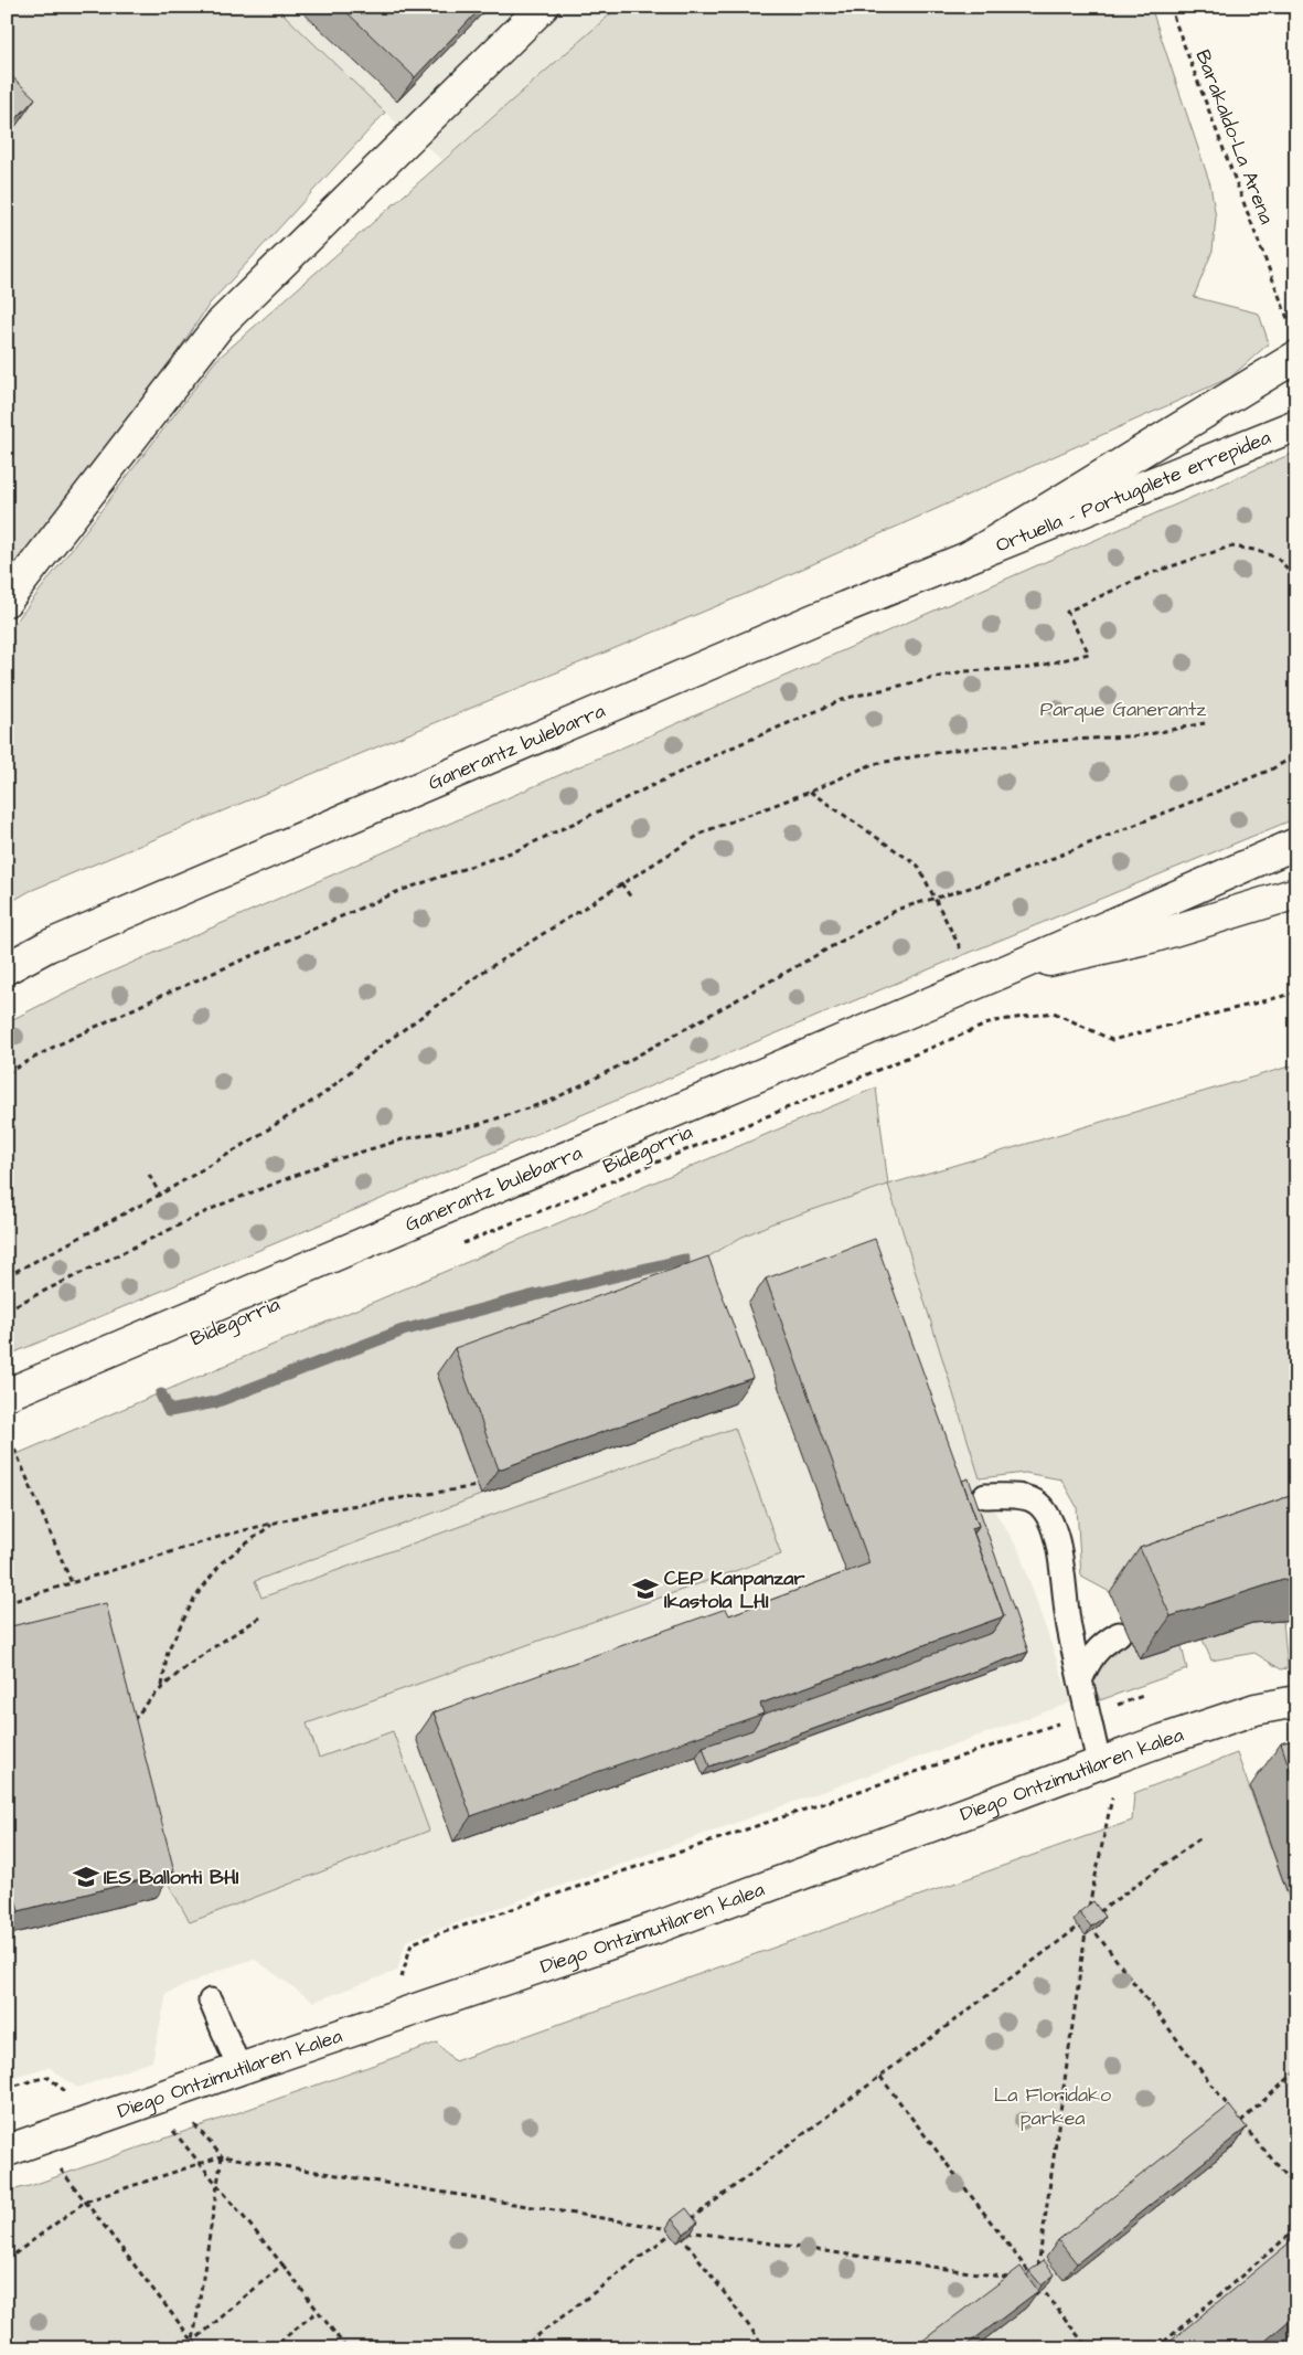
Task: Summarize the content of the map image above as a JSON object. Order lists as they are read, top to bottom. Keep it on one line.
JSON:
{"streets":{"street":["Ortuella - Portugalete errepidea","Ganerantz bulebarra","Diego Ontzimutilaren kalea"],"path":["Barakaldo-La Arena","Bidegorria"]},"crossings":[["Ortuella - Portugalete errepidea","Ganerantz bulebarra"]],"parks":["Parque Ganerantz","La Floridako parkea"],"places":{"school or university":["CEP Kanpanzar Ikastola LHI","IES Ballonti BHI"]}}
